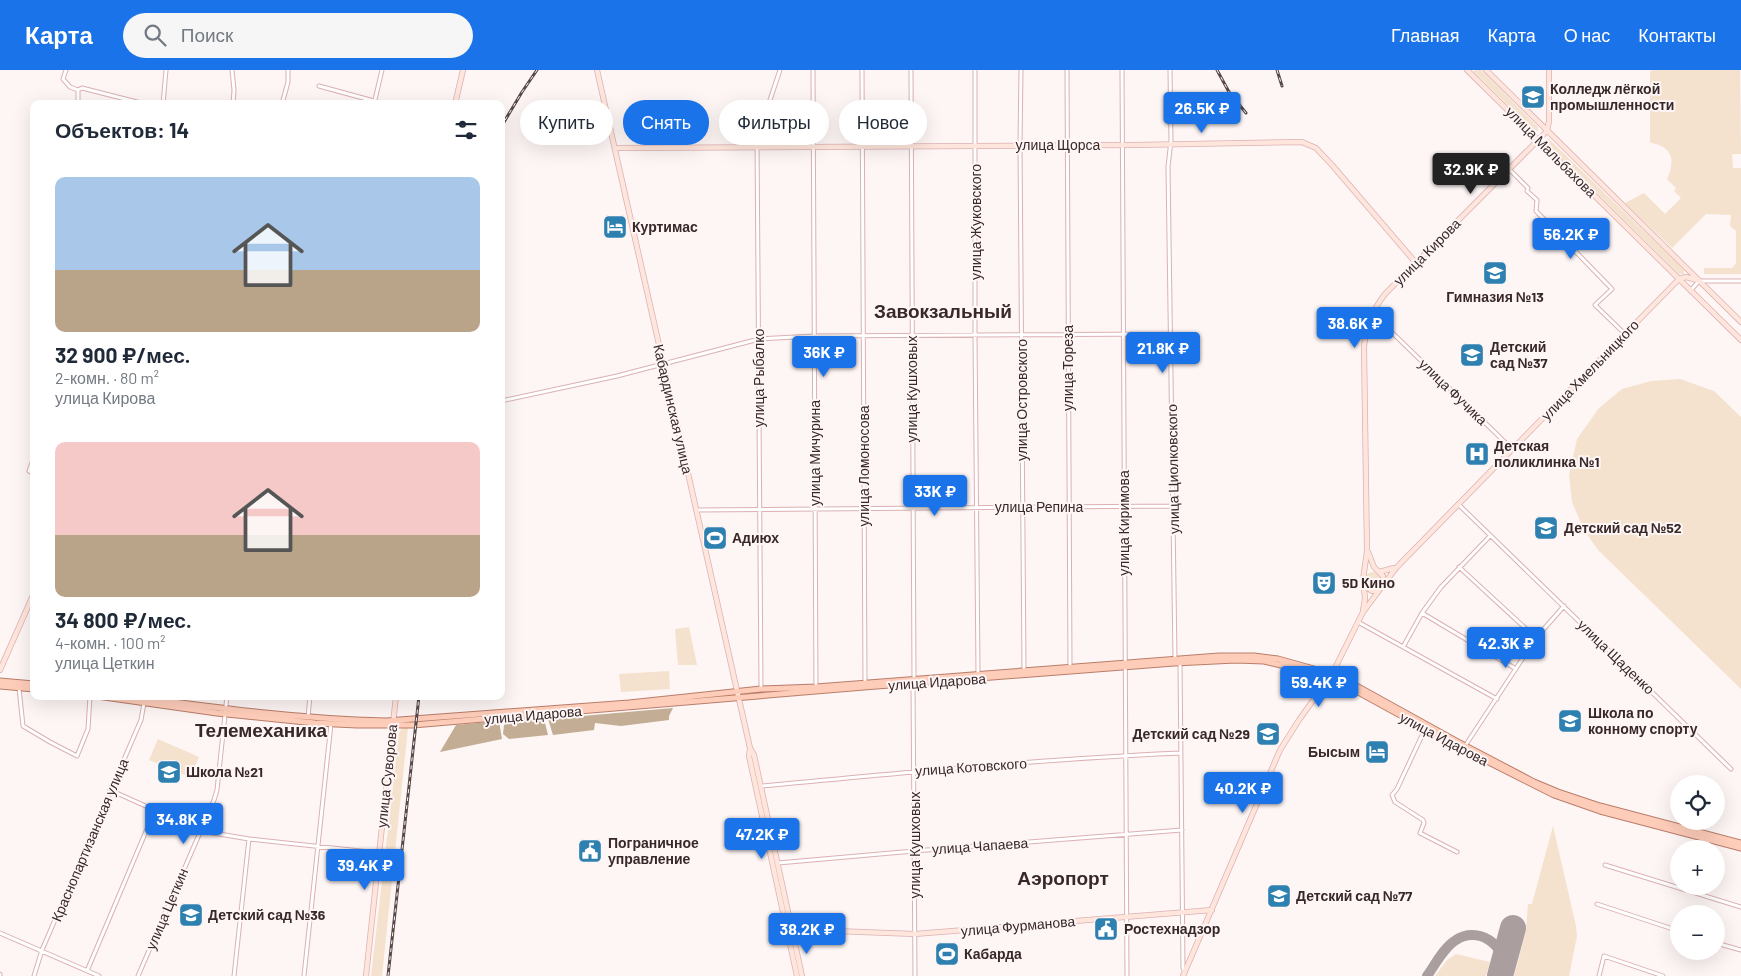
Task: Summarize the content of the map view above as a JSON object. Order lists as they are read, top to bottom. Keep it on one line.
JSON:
{"streets":{"main road":["улица Щорса","улица Мальбахова","улица Кирова","улица Хмельницкого","Кабардинская улица","улица Идарова","улица Суворова","улица Фурманова"],"street":["улица Жуковского","улица Тореза","улица Рыбалко","улица Кушховых","улица Фучика","улица Островского","улица Мичурина","улица Ломоносова","улица Циолковского","улица Репина","улица Киримова","улица Щаденко","улица Котовского","Краснопартизанская улица","улица Чапаева","улица Цеткин"]},"crossings":[["улица Щорса","улица Жуковского"],["улица Щорса","улица Кирова"],["улица Щорса","улица Тореза"],["улица Щорса","улица Рыбалко"],["улица Щорса","улица Кушховых"],["улица Щорса","улица Островского"],["улица Щорса","Кабардинская улица"],["улица Щорса","улица Мичурина"],["улица Щорса","улица Ломоносова"],["улица Щорса","улица Циолковского"],["улица Щорса","улица Киримова"],["улица Мальбахова","улица Кирова"],["улица Мальбахова","улица Хмельницкого"],["улица Жуковского","улица Репина"],["улица Жуковского","улица Идарова"],["улица Кирова","улица Хмельницкого"],["улица Кирова","улица Фучика"],["улица Тореза","улица Репина"],["улица Тореза","улица Идарова"],["улица Хмельницкого","улица Фучика"],["улица Хмельницкого","улица Щаденко"],["улица Рыбалко","улица Репина"],["улица Рыбалко","улица Идарова"],["улица Кушховых","улица Репина"],["улица Кушховых","улица Идарова"],["улица Кушховых","улица Котовского"],["улица Кушховых","улица Чапаева"],["улица Кушховых","улица Фурманова"],["улица Островского","улица Репина"],["улица Островского","улица Идарова"],["Кабардинская улица","улица Репина"],["Кабардинская улица","улица Идарова"],["Кабардинская улица","улица Котовского"],["Кабардинская улица","улица Чапаева"],["Кабардинская улица","улица Фурманова"],["улица Мичурина","улица Репина"],["улица Мичурина","улица Идарова"],["улица Ломоносова","улица Репина"],["улица Ломоносова","улица Идарова"],["улица Циолковского","улица Репина"],["улица Циолковского","улица Идарова"],["улица Репина","улица Киримова"],["улица Киримова","улица Идарова"],["улица Киримова","улица Котовского"],["улица Киримова","улица Чапаева"],["улица Киримова","улица Фурманова"],["улица Идарова","улица Суворова"],["улица Идарова","улица Цеткин"]],"districts":["Завокзальный","Телемеханика","Аэропорт"],"places":{"school or university":["Колледж лёгкой промышленности","Гимназия №13","Детский сад №37","Детский сад №52","Школа по конному спорту","Детский сад №29","Школа №21","Детский сад №77","Детский сад №36"],"hotel":["Куртимас","Бысым"],"hospital":["Детская поликлинка №1"],"sports":["Адиюх","Кабарда"],"theatre":["5D Кино"],"public building":["Пограничное управление","Ростехнадзор"]},"page":{"header":"Карта","search":"Поиск","nav":["Главная","Карта","О нас","Контакты"],"price":["26.5K ₽","32.9K ₽","56.2K ₽","38.6K ₽","21.8K ₽","36K ₽","33K ₽","42.3K ₽","59.4K ₽","40.2K ₽","34.8K ₽","47.2K ₽","39.4K ₽","38.2K ₽"],"chip":["Купить","Снять","Фильтры","Новое"],"heading":"Объектов: 14","list":[{"name":"32 900 ₽/мес.","note":"2-комн. · 80 m² · улица Кирова"},{"name":"34 800 ₽/мес.","note":"4-комн. · 100 m² · улица Цеткин"}],"map_buttons":["+","−"]}}
